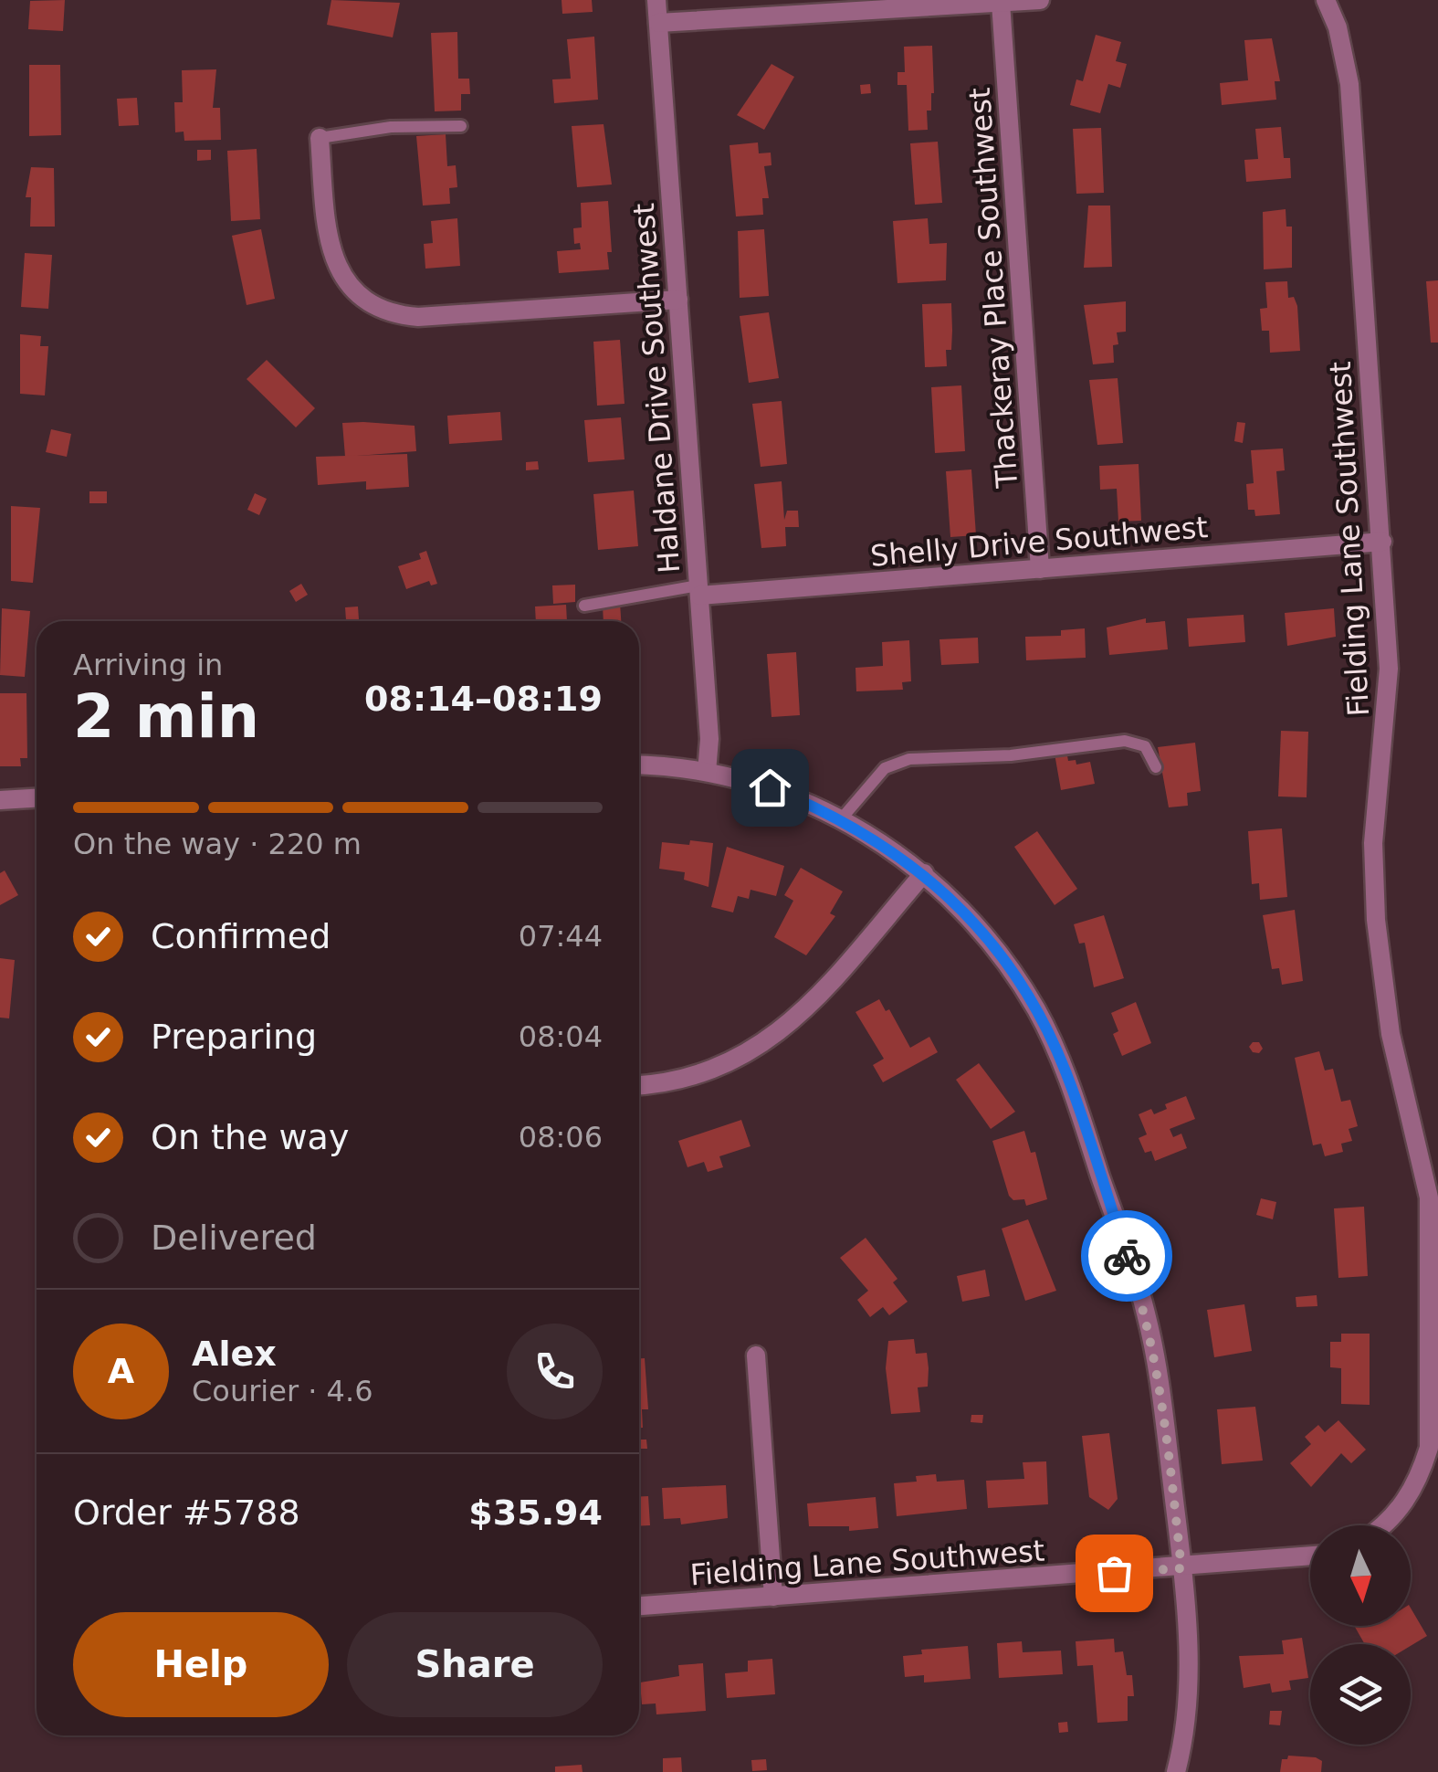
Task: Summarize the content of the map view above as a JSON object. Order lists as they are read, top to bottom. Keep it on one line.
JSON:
{"streets":{"street":["Thackeray Place Southwest","Haldane Drive Southwest","Fielding Lane Southwest","Shelly Drive Southwest"]},"crossings":[["Thackeray Place Southwest","Shelly Drive Southwest"],["Haldane Drive Southwest","Shelly Drive Southwest"],["Fielding Lane Southwest","Shelly Drive Southwest"]],"north":"bottom","page":{"heading":["2 min","Arriving in","08:14–08:19"],"panel":["Alex","Courier · 4.6","Order #5788","$35.94"],"bar":"On the way · 220 m","list":[["Confirmed","07:44"],["Preparing","08:04"],["On the way","08:06"],"Delivered"],"round":"A","buttons":["Help","Share"]}}
